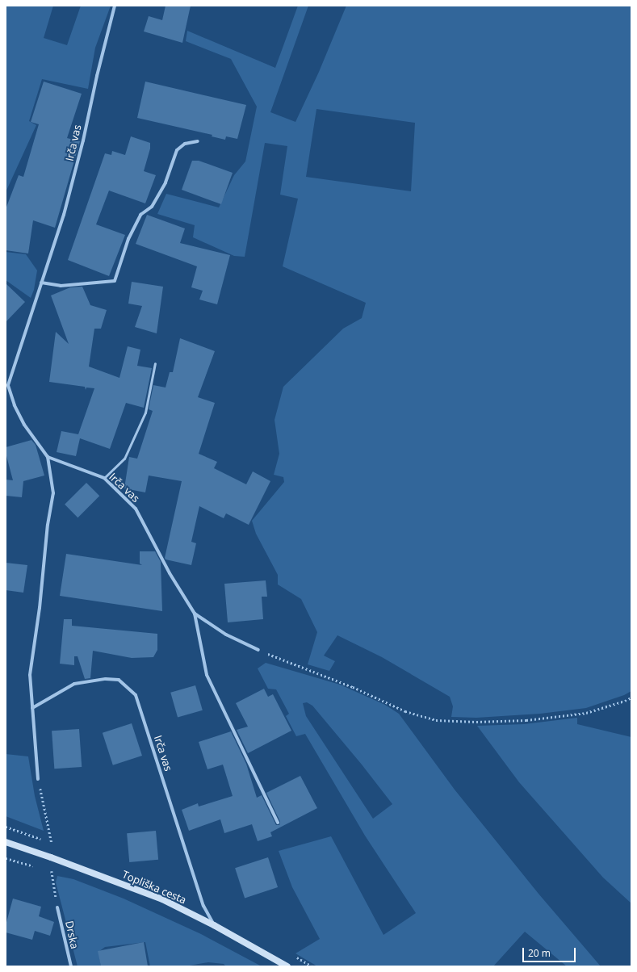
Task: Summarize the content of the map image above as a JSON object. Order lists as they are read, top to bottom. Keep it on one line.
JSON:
{"streets":{"main road":["Topliška cesta"],"street":["Irča vas","Drska"]},"crossings":[["Irča vas","Topliška cesta"]],"scale_bar":"20 m"}
